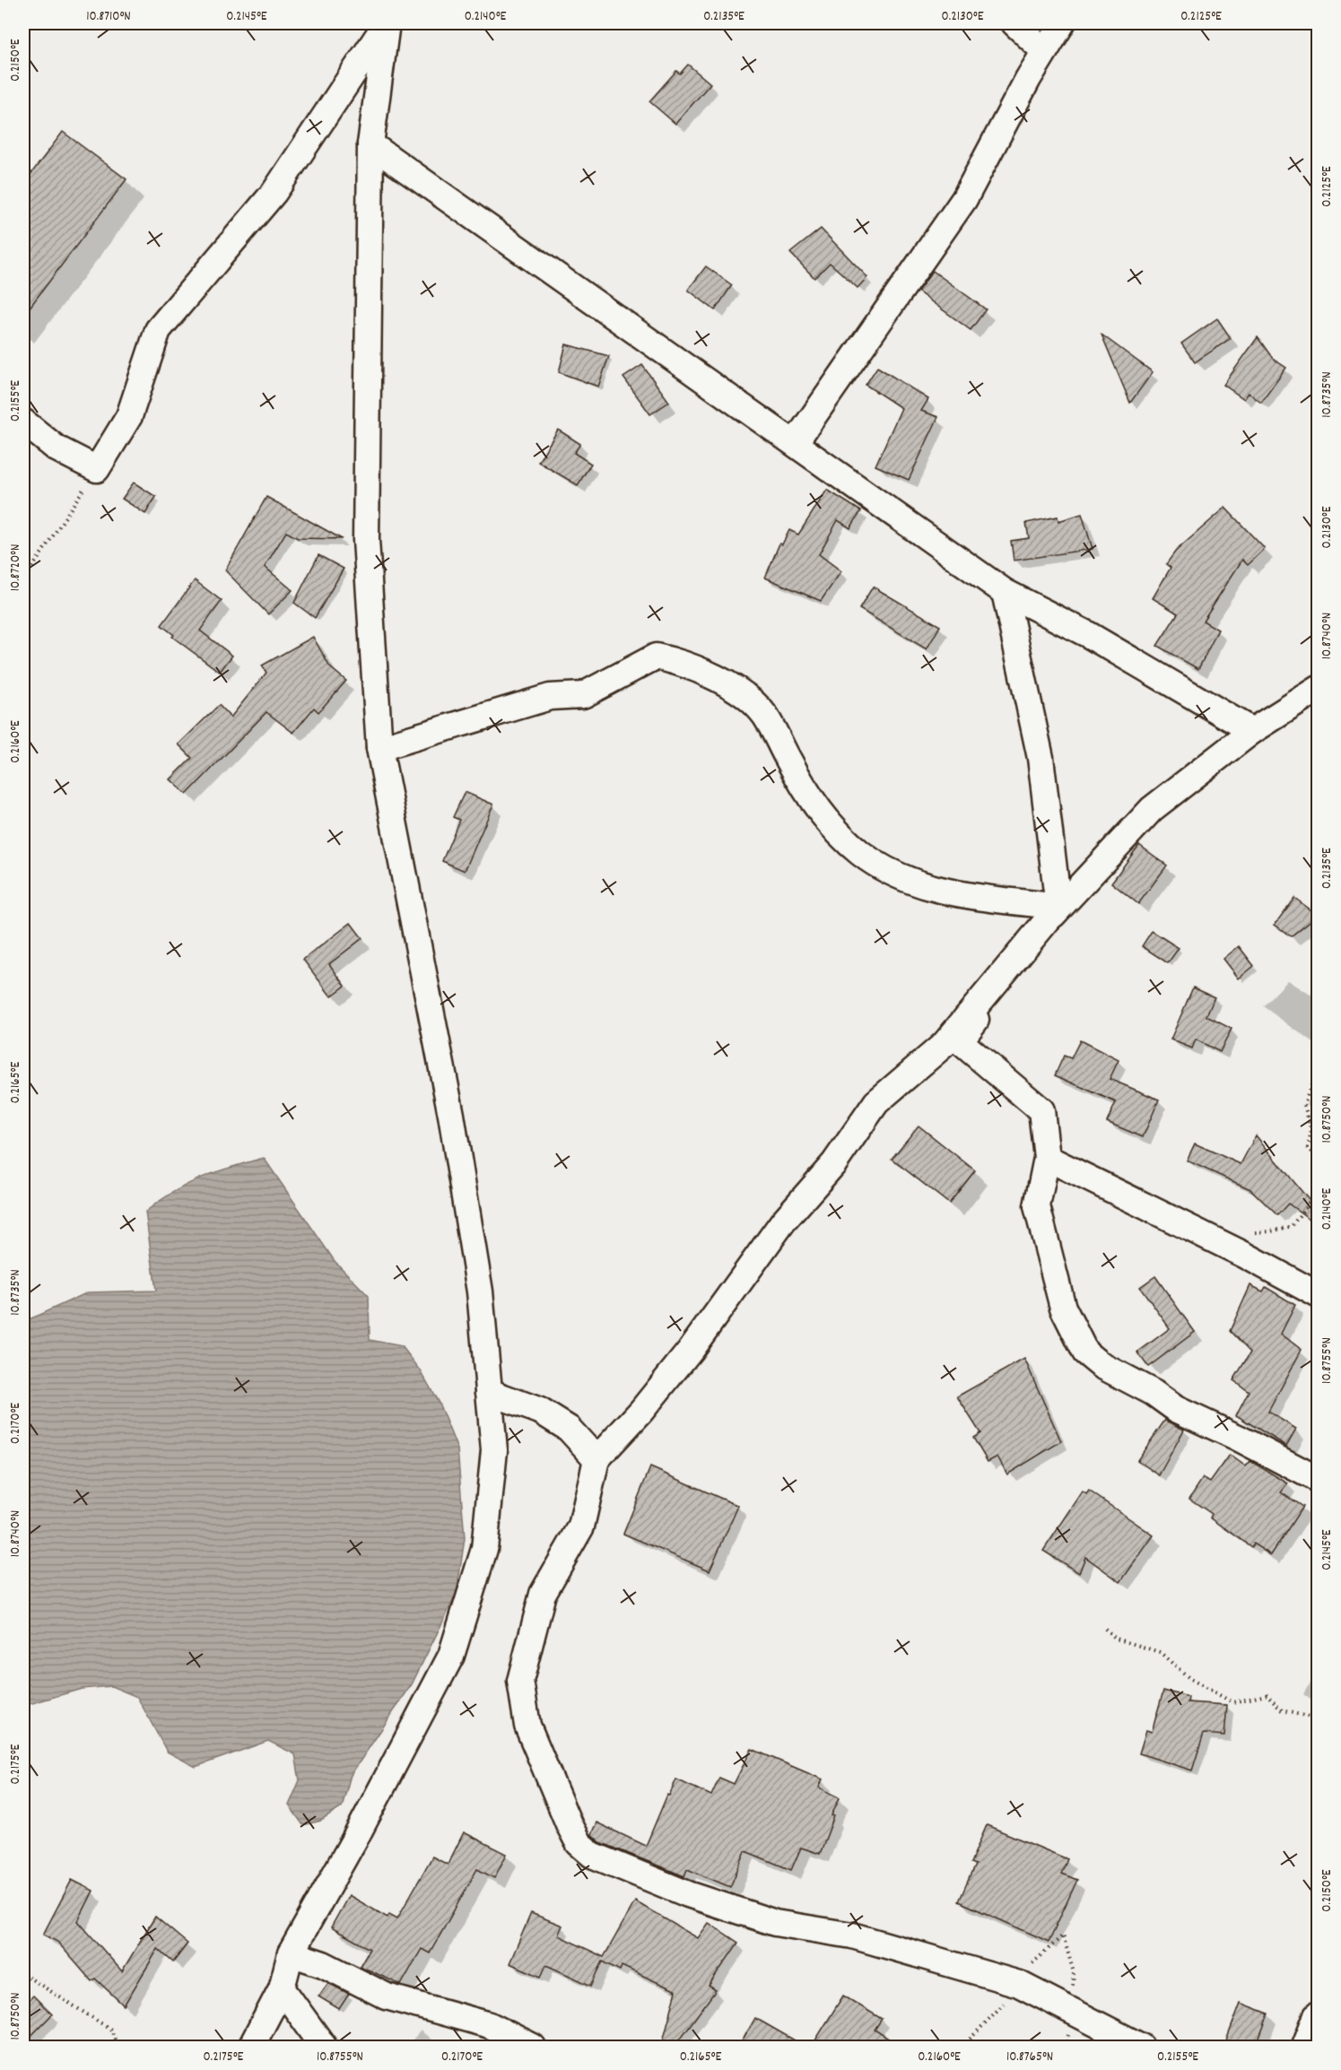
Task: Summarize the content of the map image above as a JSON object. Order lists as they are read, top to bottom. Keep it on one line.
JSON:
{"coordinates":["10.8710°N","0.2145°E","0.2140°E","0.2135°E","0.2130°E","0.2125°E","0.2150°E","10.8735°N","0.2155°E","10.8720°N","10.8740°N","0.2160°E","0.2165°E","10.8750°N","10.8755°N","0.2170°E","0.2175°E","10.8765°N"]}
